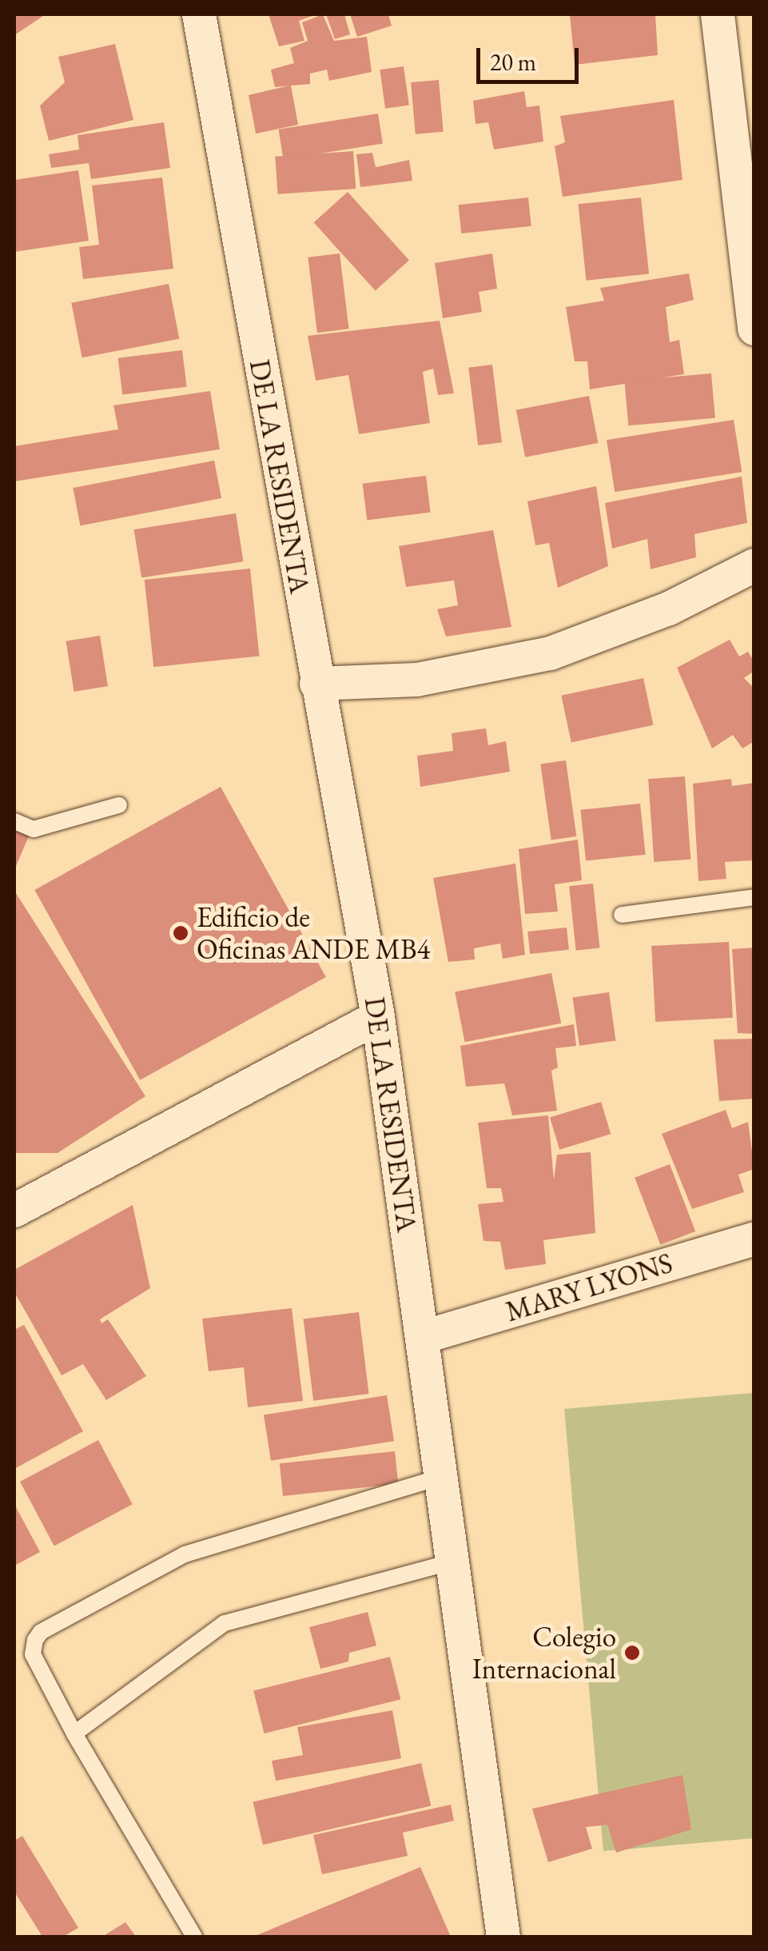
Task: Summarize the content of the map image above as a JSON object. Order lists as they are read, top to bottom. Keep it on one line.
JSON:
{"streets":{"street":["DE LA RESIDENTA","MARY LYONS"]},"crossings":[["DE LA RESIDENTA","MARY LYONS"]],"places":["Edificio de Oficinas ANDE MB4","Colegio Internacional"],"scale_bar":"20 m"}
